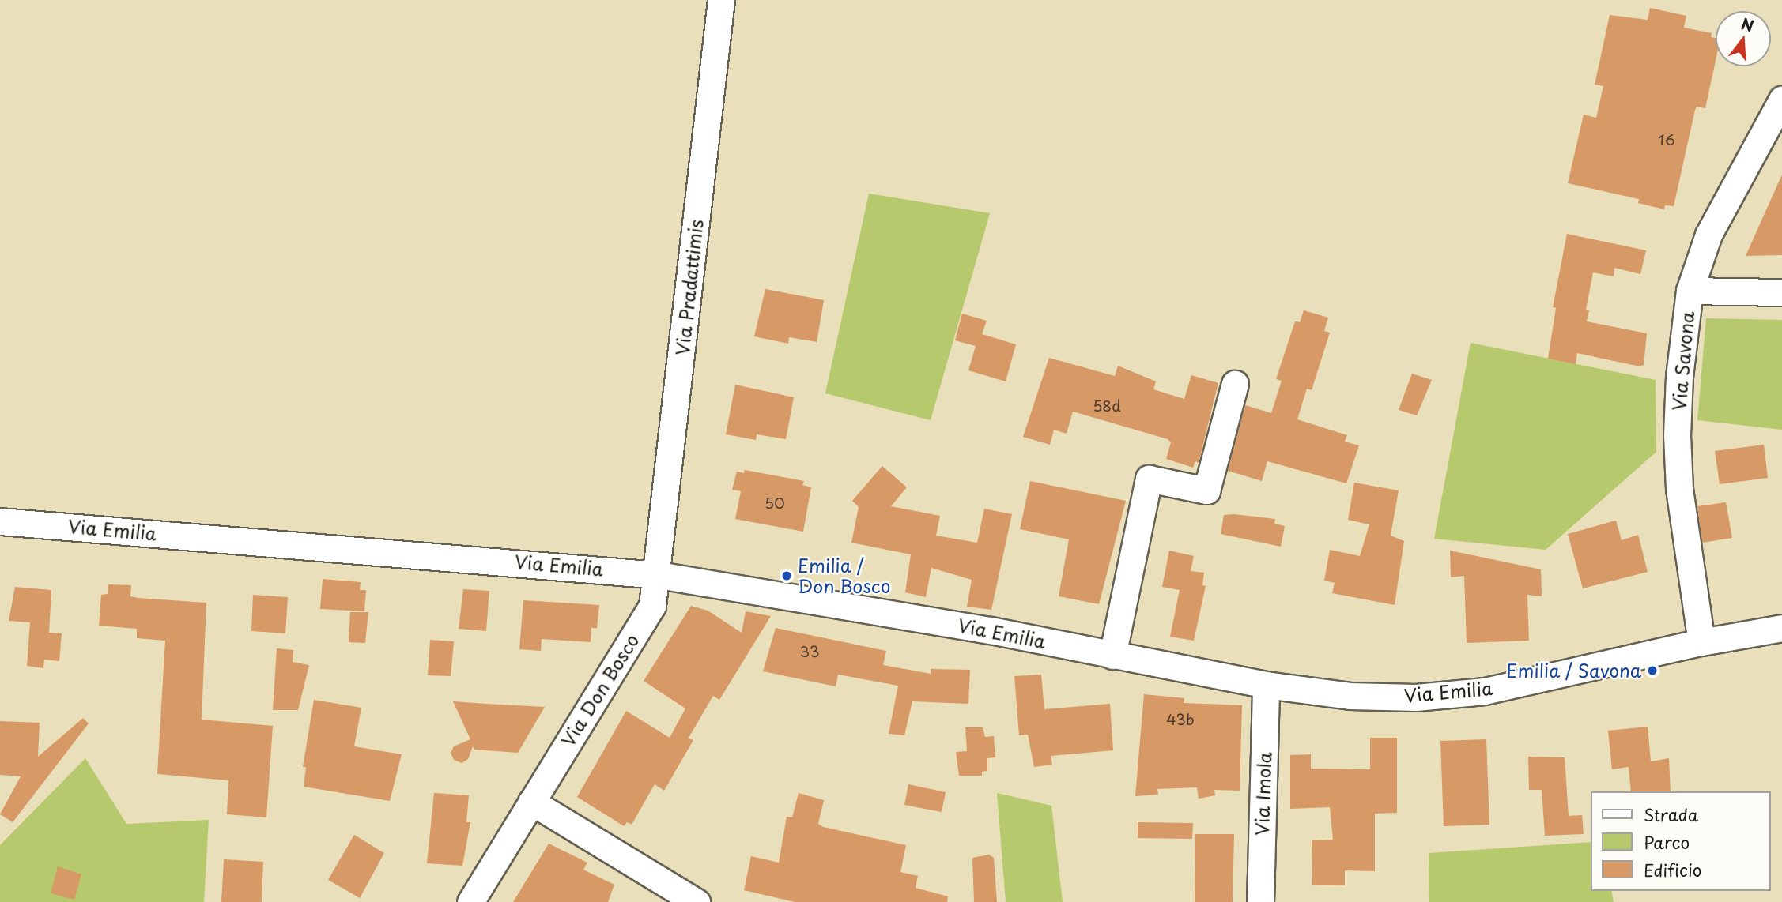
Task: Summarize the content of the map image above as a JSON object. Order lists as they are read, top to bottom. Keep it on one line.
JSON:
{"streets":{"street":["Via Pradattimis","Via Savona","Via Emilia","Via Don Bosco","Via Imola"]},"crossings":[["Via Pradattimis","Via Emilia"],["Via Pradattimis","Via Don Bosco"],["Via Savona","Via Emilia"],["Via Emilia","Via Don Bosco"],["Via Emilia","Via Imola"]],"places":["Emilia / Don Bosco","Emilia / Savona"],"house_numbers":["16","58d","50","33","43b"],"legend":["Strada","Parco","Edificio"],"north":"top"}
